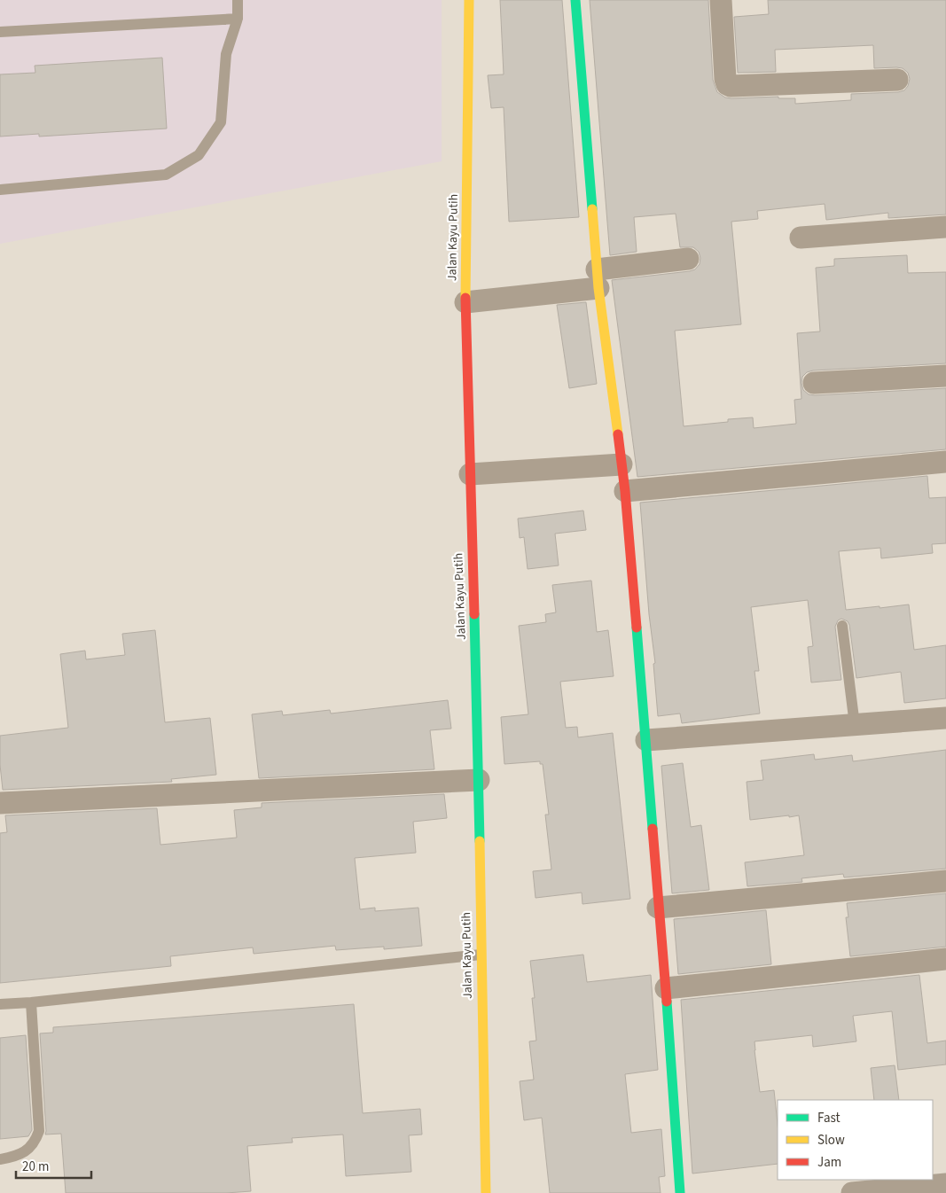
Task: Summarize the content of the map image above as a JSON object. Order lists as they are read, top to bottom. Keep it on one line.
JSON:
{"streets":{"street":["Jalan Kayu Putih"]},"legend":["Fast","Slow","Jam"],"scale_bar":"20 m"}
